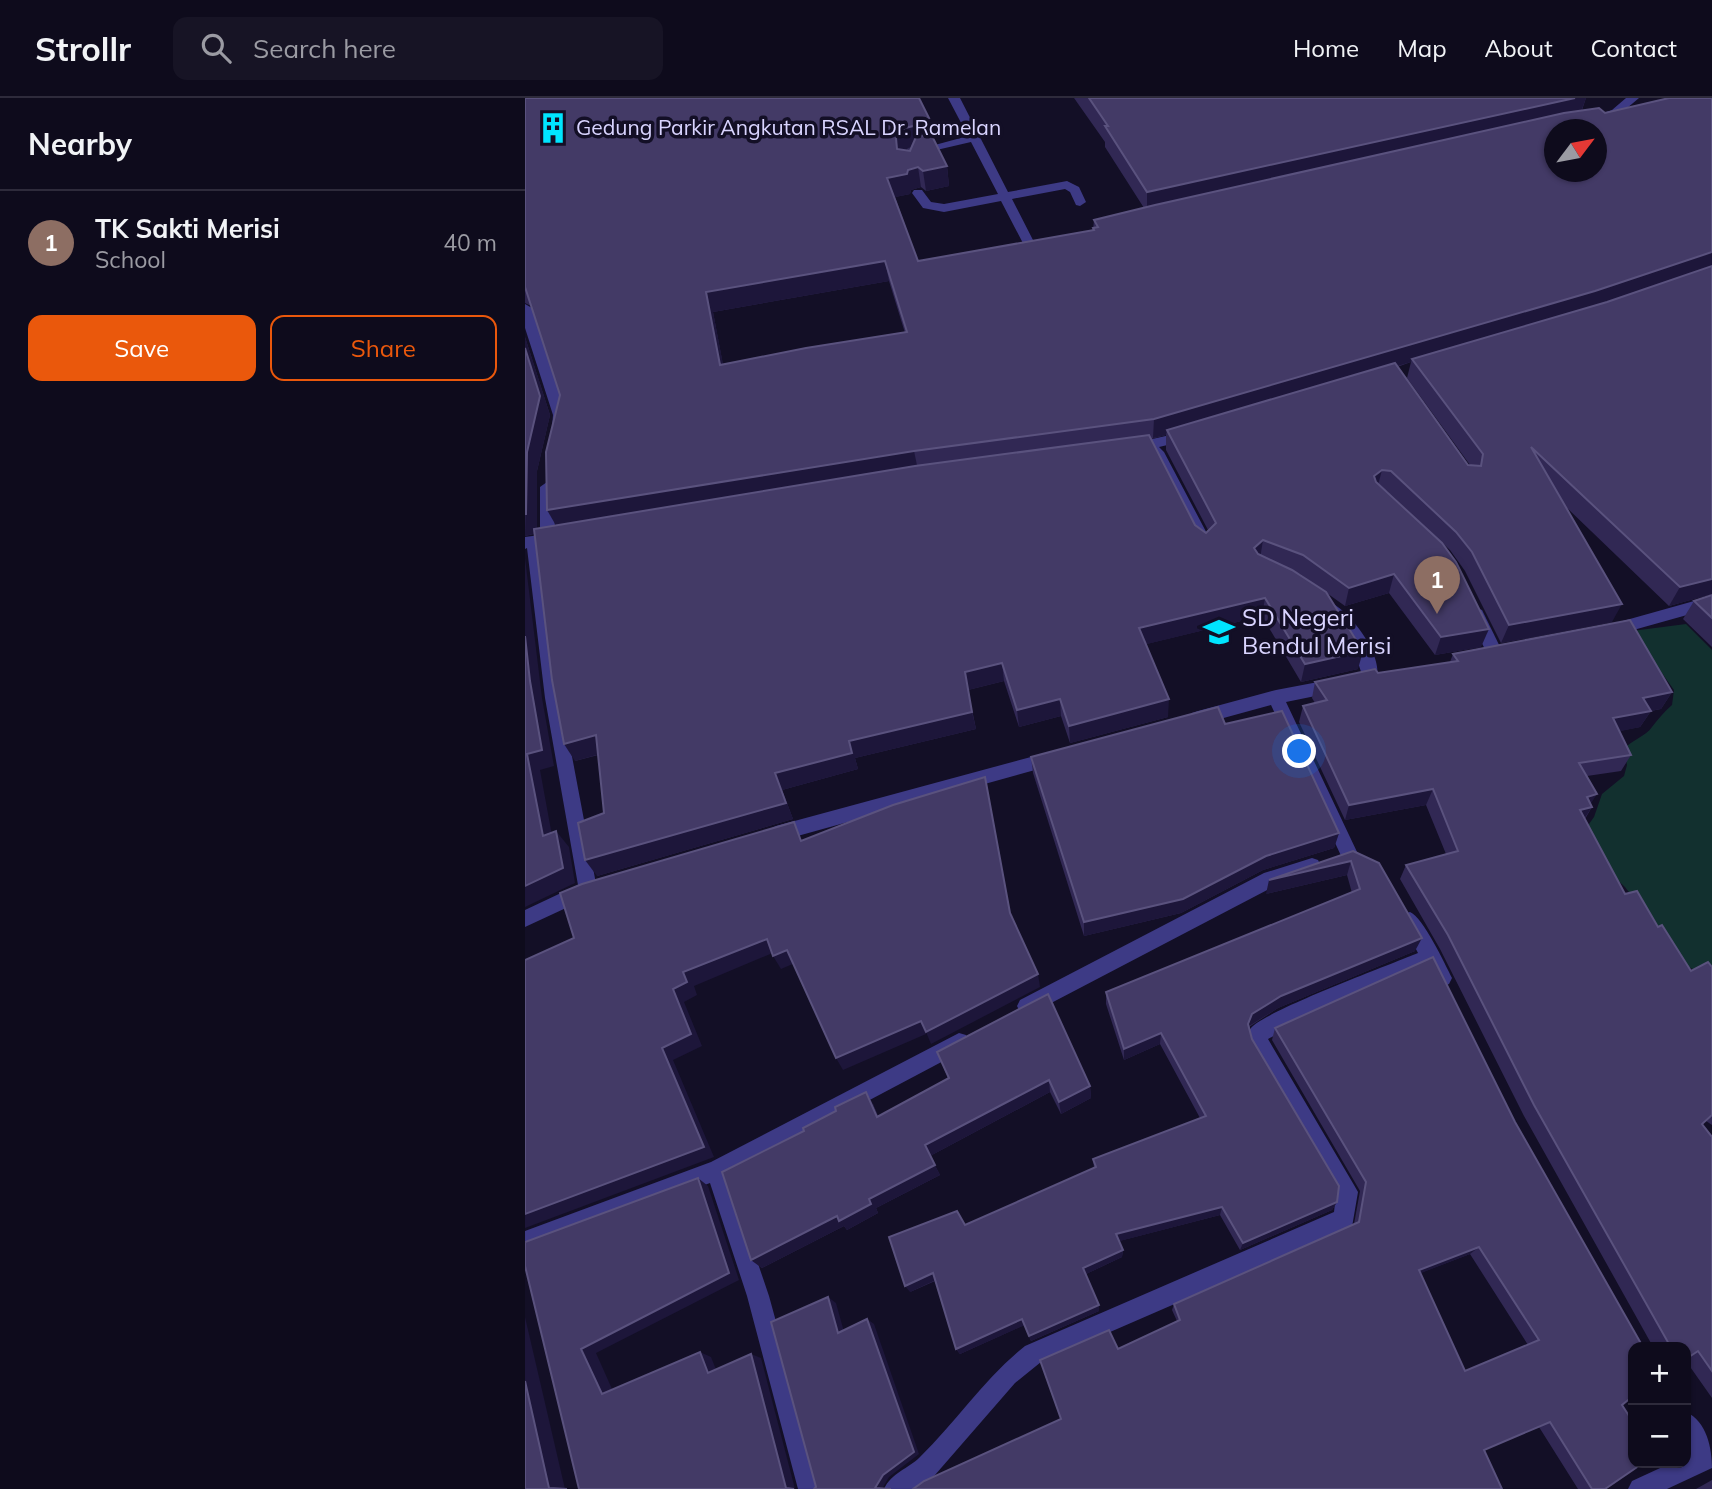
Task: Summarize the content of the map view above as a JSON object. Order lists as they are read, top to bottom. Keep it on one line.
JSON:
{"places":{"building":["Gedung Parkir Angkutan RSAL Dr. Ramelan"],"school or university":["SD Negeri Bendul Merisi"]},"north":"top right","page":{"header":"Strollr","search":"Search here","nav":["Home","Map","About","Contact"],"heading":"Nearby","list":[{"mark":"1","name":"TK Sakti Merisi","note":"School","value":"40 m"}],"buttons":["Save","Share"],"pins":"1","map_buttons":["+","−"]}}
